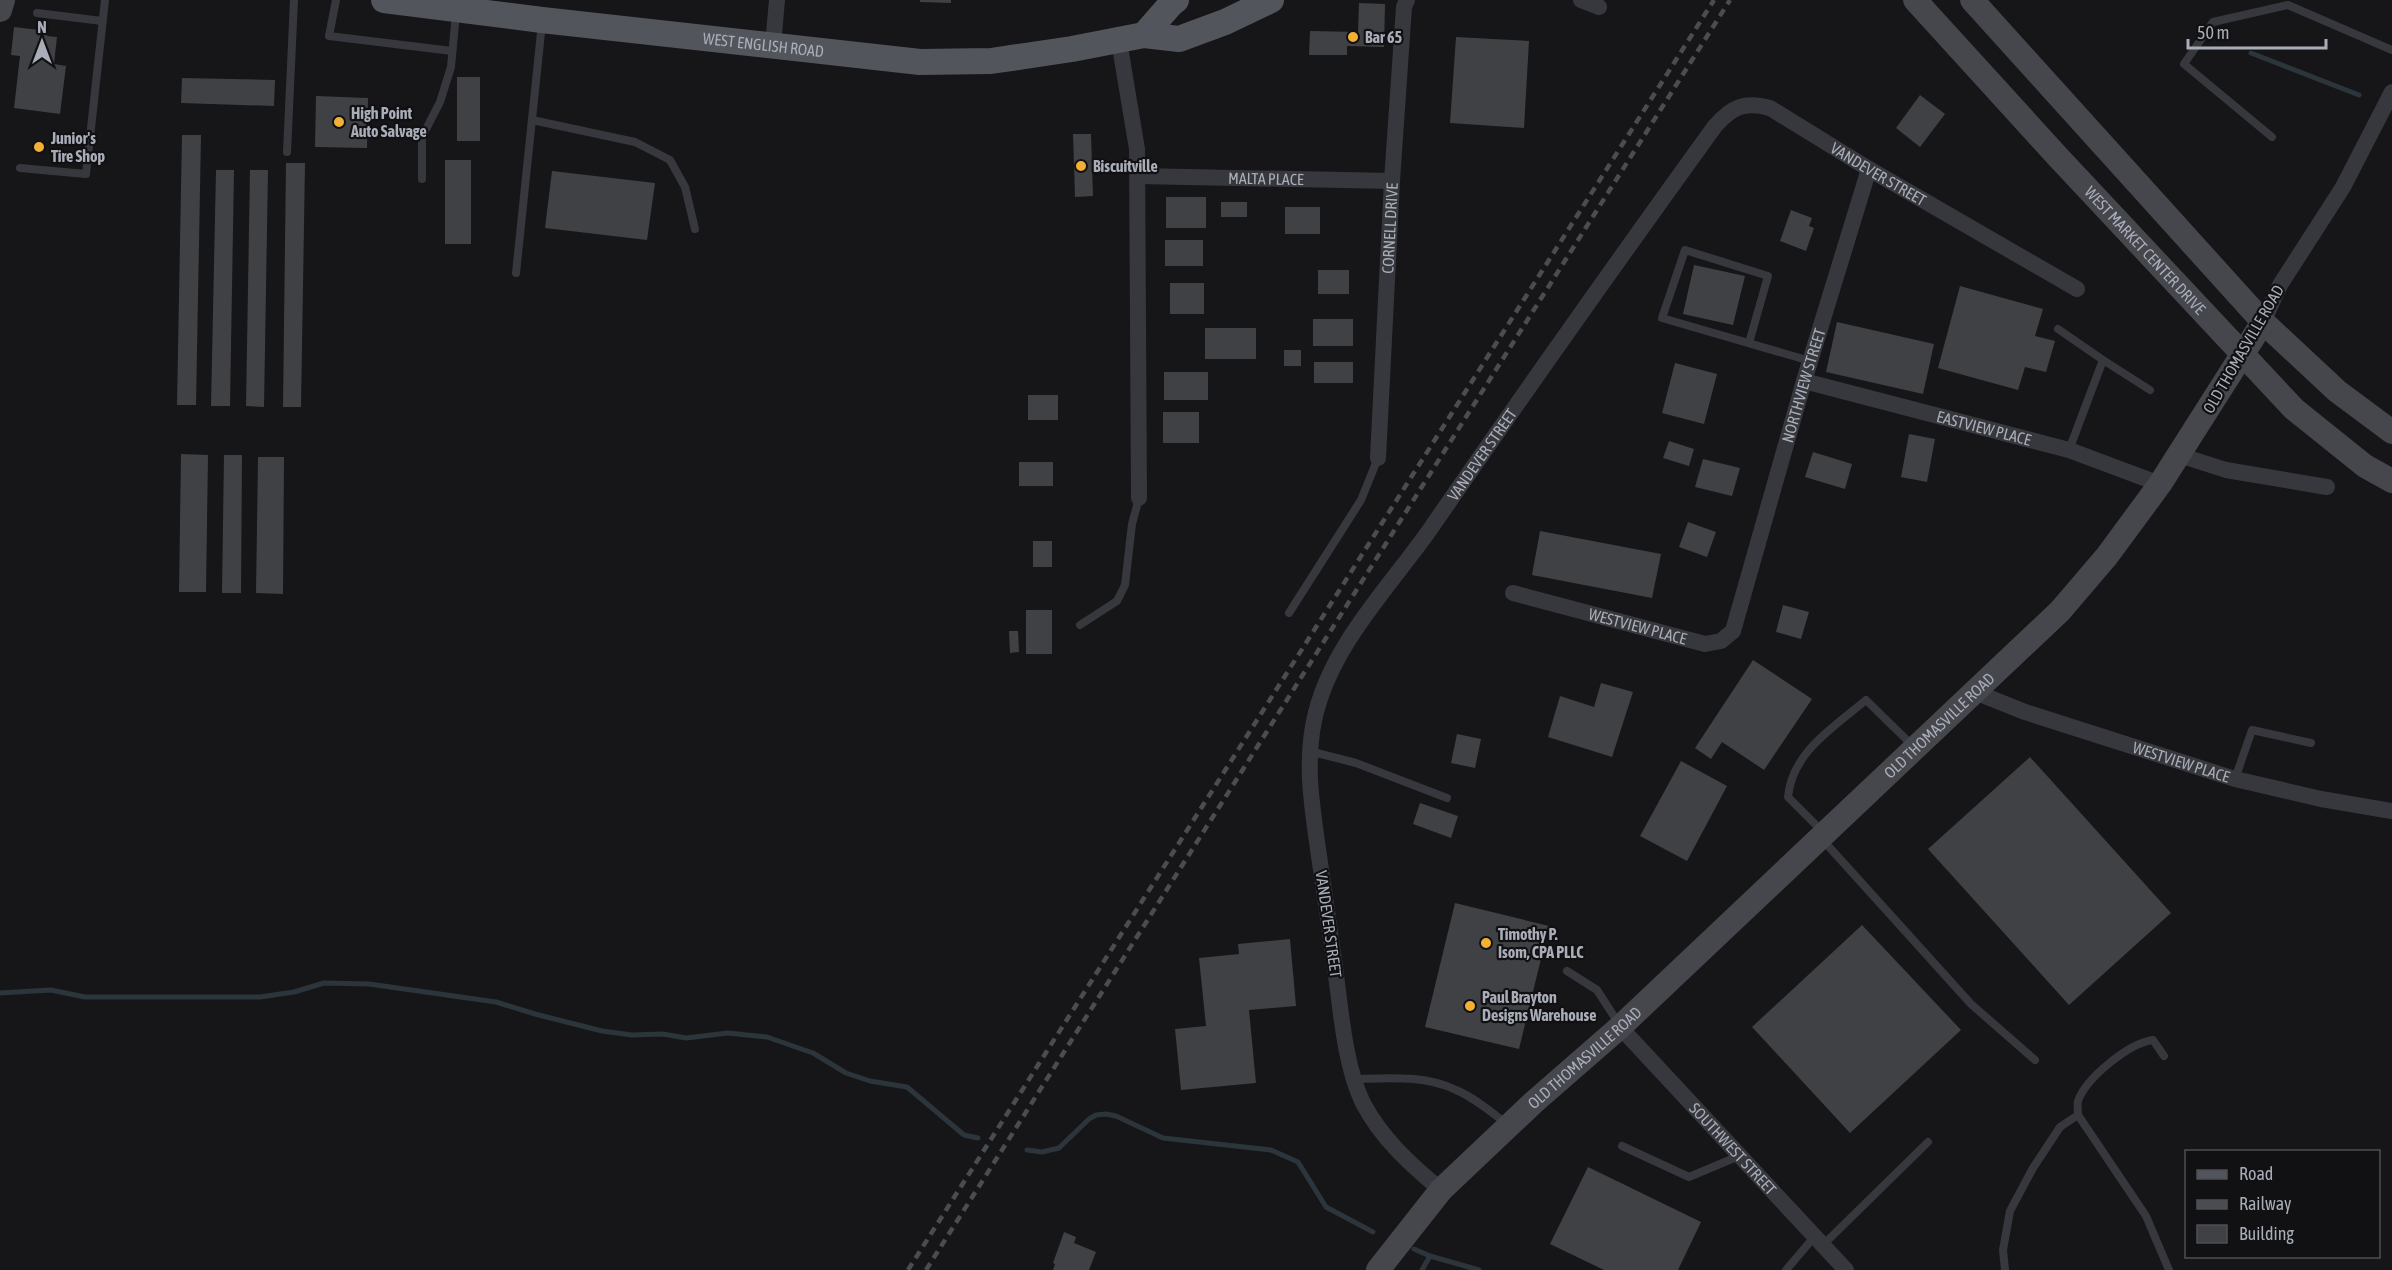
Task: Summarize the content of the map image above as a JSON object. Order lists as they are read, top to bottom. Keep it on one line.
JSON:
{"streets":{"main road":["WEST ENGLISH ROAD"],"street":["VANDEVER STREET","MALTA PLACE","CORNELL DRIVE","WEST MARKET CENTER DRIVE","OLD THOMASVILLE ROAD","NORTHVIEW STREET","EASTVIEW PLACE","WESTVIEW PLACE","SOUTHWEST STREET"]},"crossings":[["VANDEVER STREET","OLD THOMASVILLE ROAD"],["VANDEVER STREET","NORTHVIEW STREET"],["MALTA PLACE","CORNELL DRIVE"],["WEST MARKET CENTER DRIVE","OLD THOMASVILLE ROAD"],["OLD THOMASVILLE ROAD","EASTVIEW PLACE"],["OLD THOMASVILLE ROAD","WESTVIEW PLACE"],["OLD THOMASVILLE ROAD","SOUTHWEST STREET"],["NORTHVIEW STREET","EASTVIEW PLACE"],["NORTHVIEW STREET","WESTVIEW PLACE"]],"places":["Bar 65","High Point Auto Salvage","Junior's Tire Shop","Biscuitville","Timothy P. Isom, CPA PLLC","Paul Brayton Designs Warehouse"],"legend":["Road","Railway","Building"],"scale_bar":"50 m","north":"top"}
